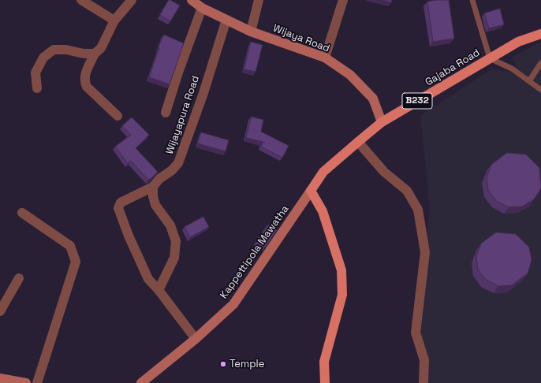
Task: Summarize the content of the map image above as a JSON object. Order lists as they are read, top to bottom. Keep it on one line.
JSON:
{"streets":{"main road":["Gajaba Road","B232"],"street":["Wijaya Road","Wijayapura Road","Kappettipola Mawatha"]},"crossings":[["Wijaya Road","Gajaba Road"],["Wijaya Road","Wijayapura Road"],["Gajaba Road","Kappettipola Mawatha"]],"places":["Temple"]}
